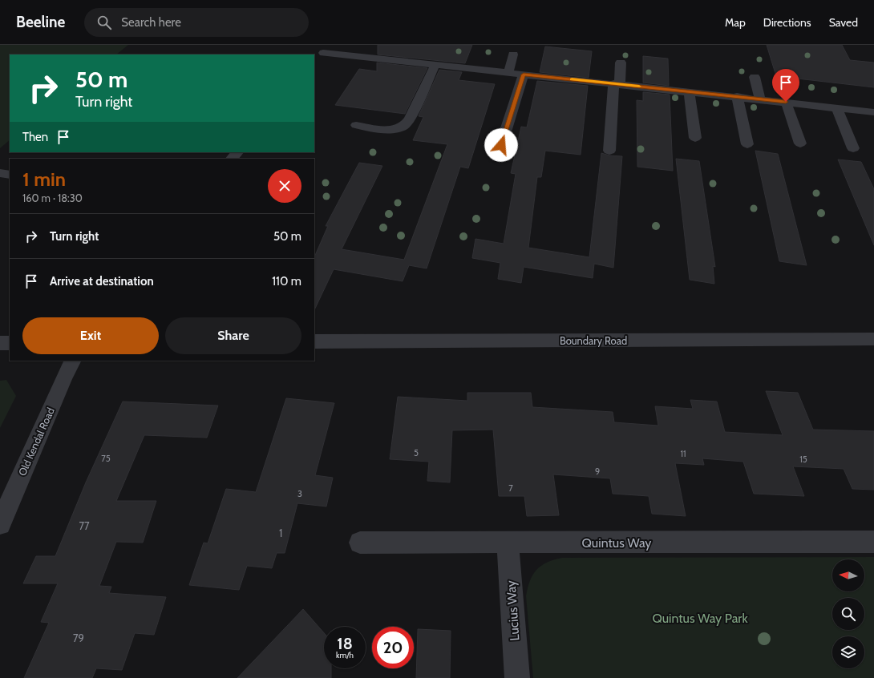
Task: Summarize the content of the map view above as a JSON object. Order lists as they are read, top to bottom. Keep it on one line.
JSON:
{"streets":{"street":["Boundary Road","Old Kendal Road","Quintus Way","Lucius Way"]},"crossings":[["Quintus Way","Lucius Way"]],"parks":["Quintus Way Park"],"house_numbers":["5","11","75","15","9","7","3","77","1","79"],"north":"left","page":{"header":"Beeline","search":"Search here","nav":["Map","Directions","Saved"],"turn":["50 m","Turn right"],"then":"Then","heading":["1 min","160 m · 18:30"],"list":[{"name":"Turn right","value":"50 m"},{"name":"Arrive at destination","value":"110 m"}],"buttons":["Exit","Share"],"speed":"18 km/h","limit":"20"}}
